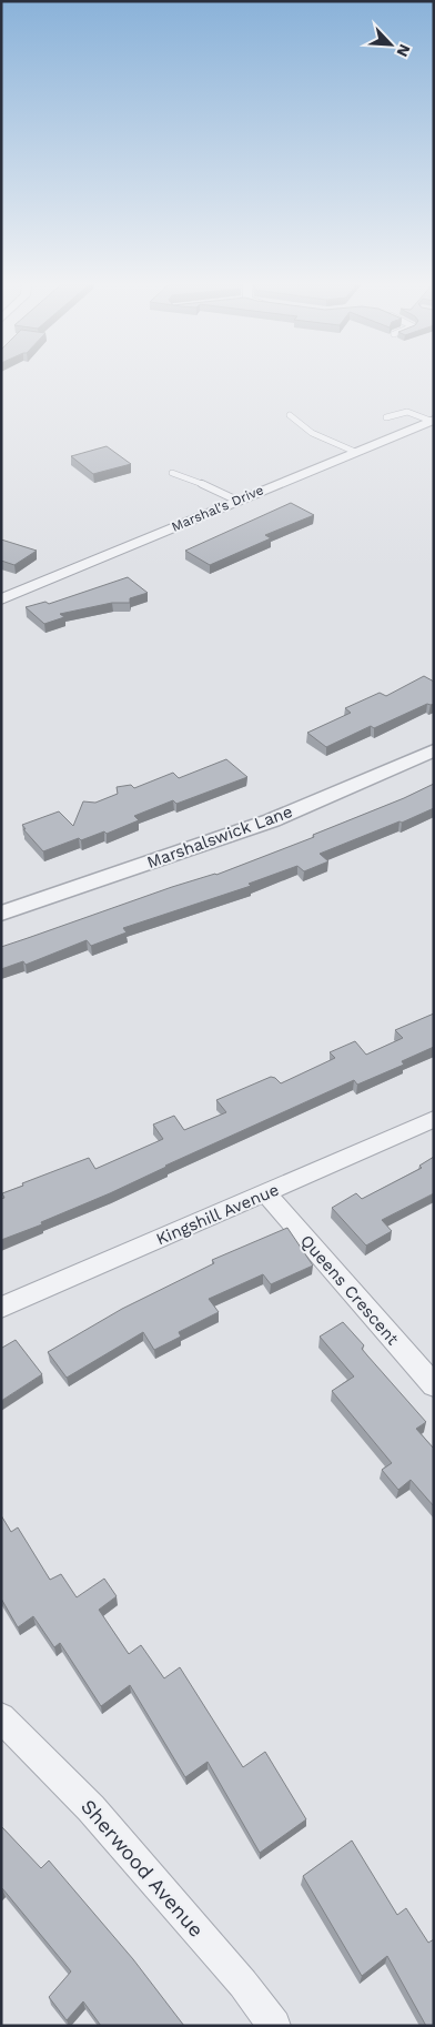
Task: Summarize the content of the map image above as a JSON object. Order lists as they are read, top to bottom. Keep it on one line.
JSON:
{"streets":{"street":["Marshal's Drive","Marshalswick Lane","Kingshill Avenue","Queens Crescent","Sherwood Avenue"]},"crossings":[["Kingshill Avenue","Queens Crescent"]],"north":"bottom right"}
